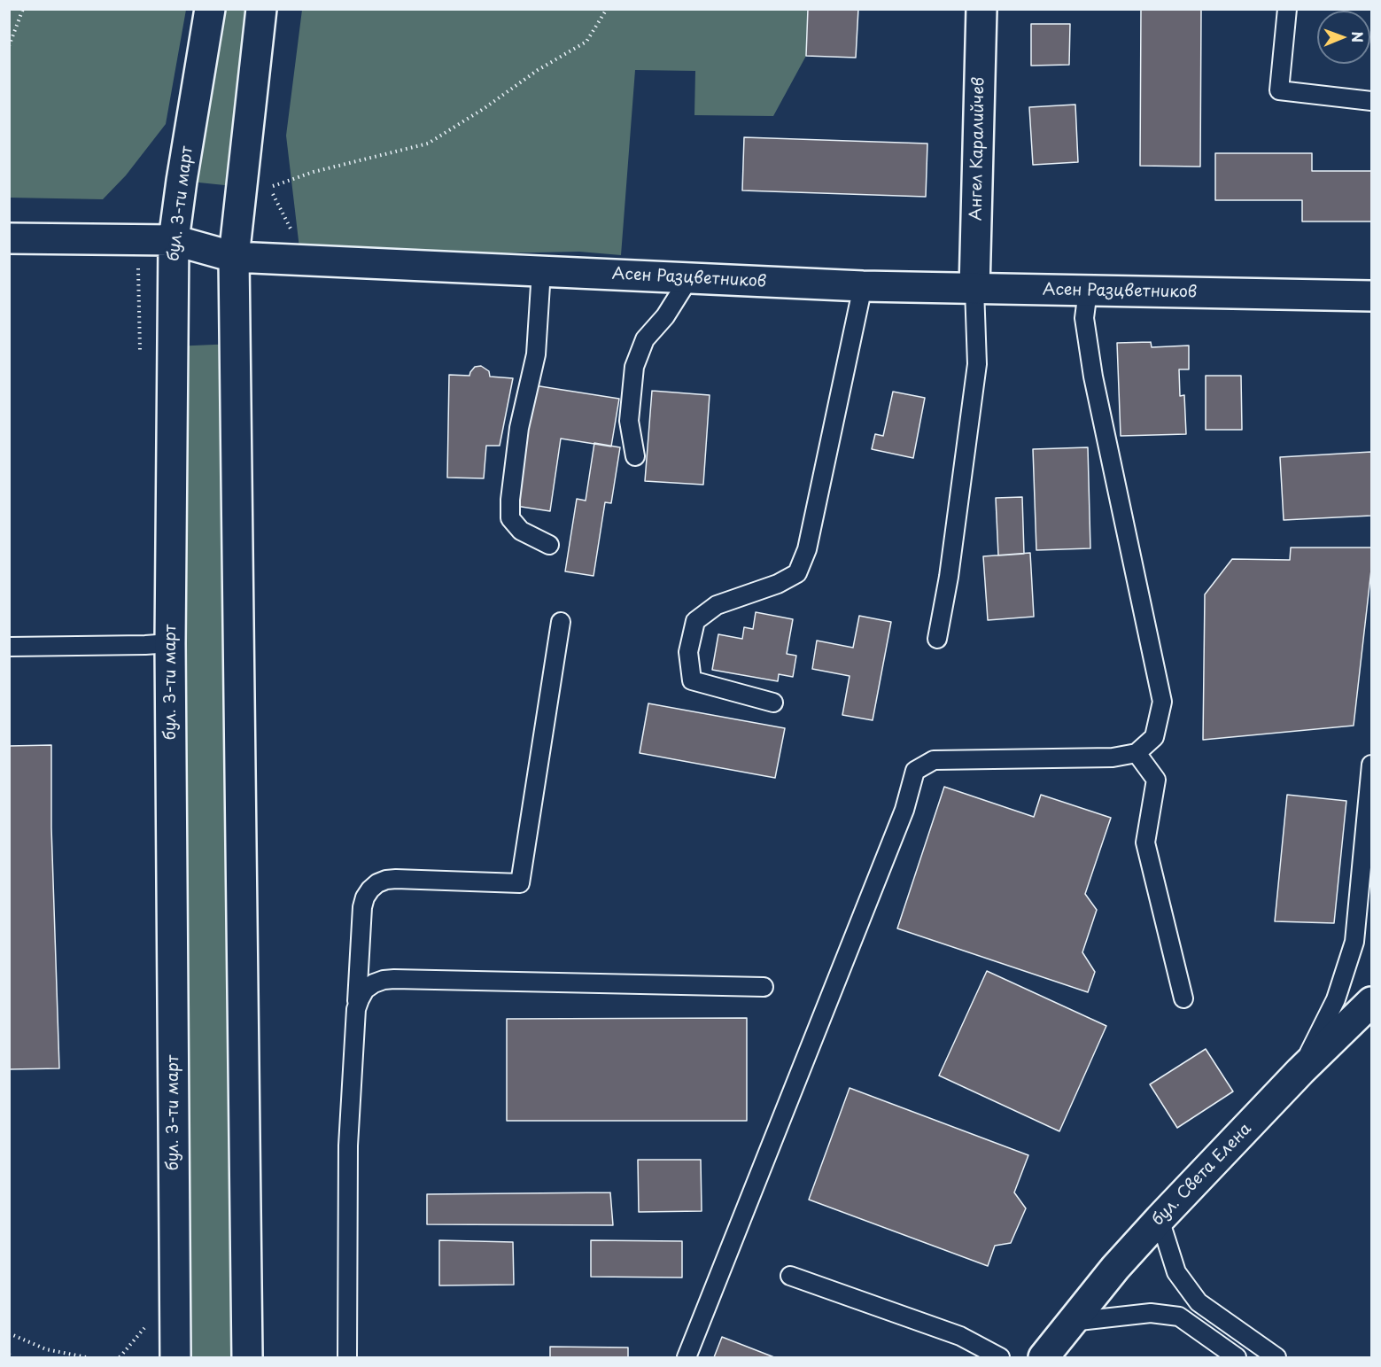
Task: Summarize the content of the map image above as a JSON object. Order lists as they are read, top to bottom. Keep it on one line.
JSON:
{"streets":{"street":["Ангел Каралийчев","бул. 3-ти март","Асен Разцветников","бул. Света Елена"]},"crossings":[["Ангел Каралийчев","Асен Разцветников"],["бул. 3-ти март","Асен Разцветников"]],"north":"right"}
